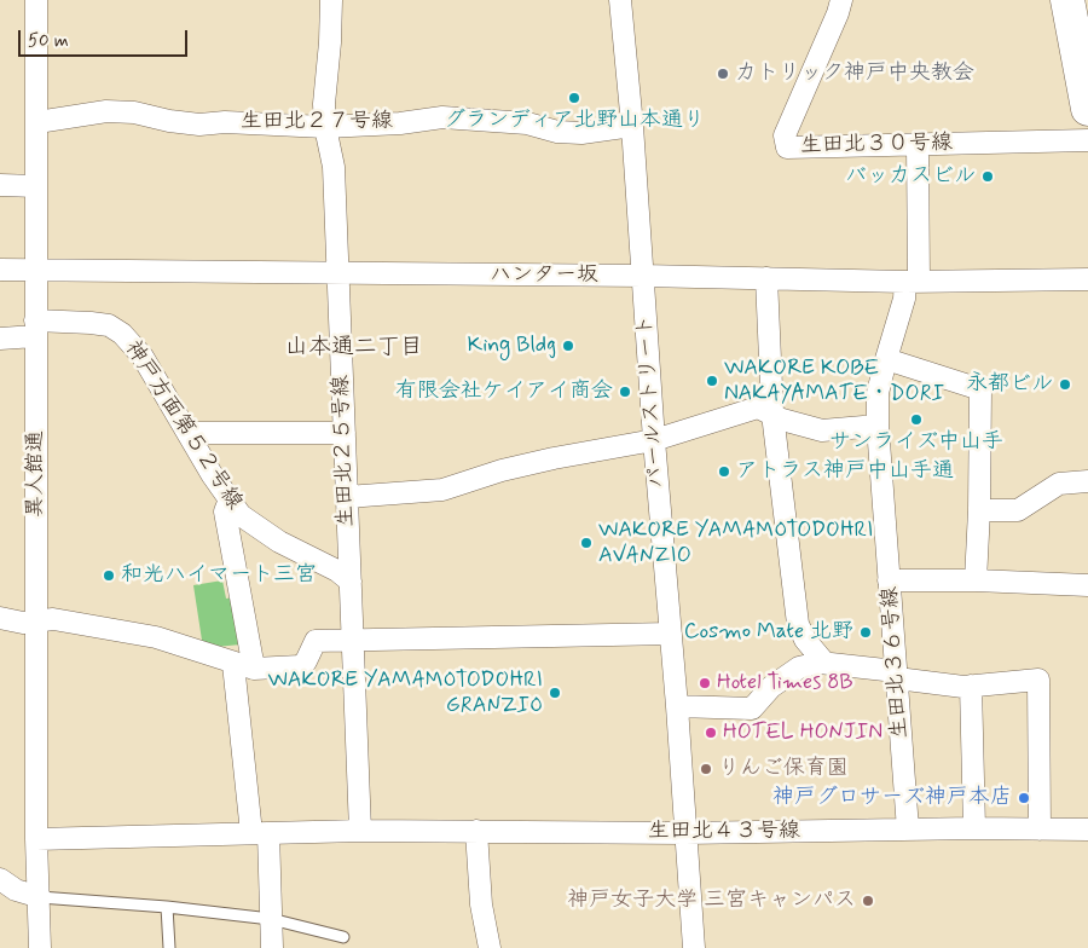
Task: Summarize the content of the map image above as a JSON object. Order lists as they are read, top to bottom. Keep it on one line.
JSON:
{"streets":{"street":["生田北２７号線","生田北３０号線","ハンター坂","パールストリート","神戸方面第５２号線","生田北２５号線","異人館通","生田北３６号線","生田北４３号線"]},"crossings":[["生田北２７号線","パールストリート"],["生田北２７号線","生田北２５号線"],["生田北２７号線","異人館通"],["生田北３０号線","生田北３６号線"],["ハンター坂","パールストリート"],["ハンター坂","生田北２５号線"],["ハンター坂","異人館通"],["ハンター坂","生田北３６号線"],["パールストリート","生田北４３号線"],["神戸方面第５２号線","生田北２５号線"],["神戸方面第５２号線","異人館通"],["生田北２５号線","生田北４３号線"],["異人館通","生田北４３号線"],["生田北３６号線","生田北４３号線"]],"districts":["山本通二丁目"],"places":["カトリック神戸中央教会","グランディア北野山本通り","バッカスビル","King Bldg","WAKORE KOBE NAKAYAMATE・DORI","永都ビル","有限会社ケイアイ商会","サンライズ中山手","アトラス神戸中山手通","WAKORE YAMAMOTODOHRI AVANZIO","和光ハイマート三宮","Cosmo Mate 北野","Hotel Times 8B","WAKORE YAMAMOTODOHRI GRANZIO","HOTEL HONJIN","りんご保育園","神戸グロサーズ神戸本店","神戸女子大学 三宮キャンパス"],"scale_bar":"50 m"}
